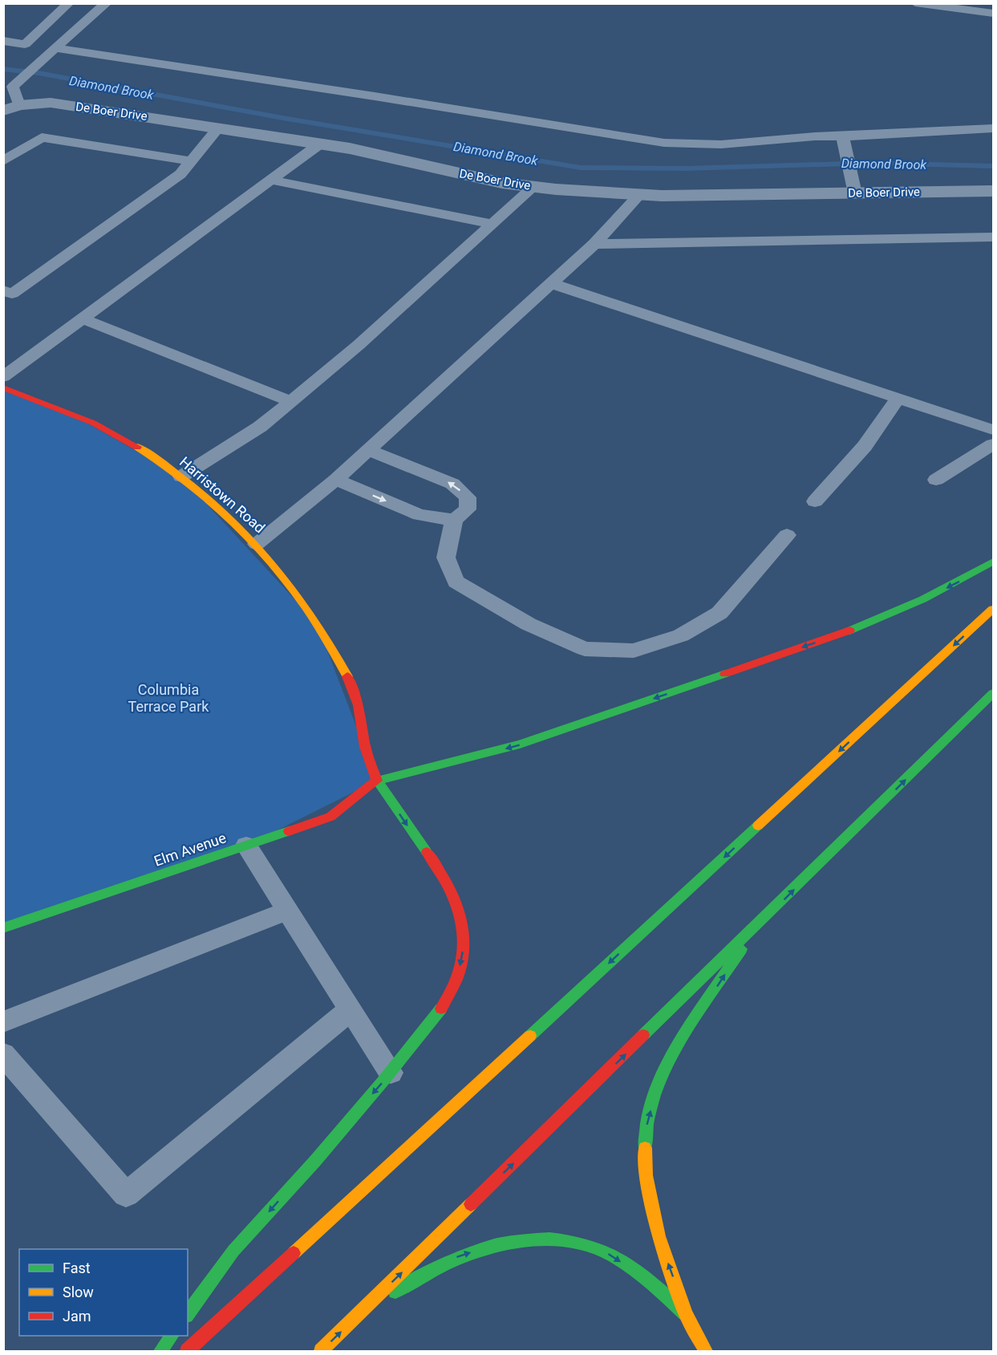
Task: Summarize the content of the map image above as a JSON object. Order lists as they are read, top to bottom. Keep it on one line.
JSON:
{"streets":{"main road":["Harristown Road","Elm Avenue"],"street":["De Boer Drive"]},"crossings":[["Harristown Road","Elm Avenue"]],"one_way":["Harristown Road"],"water":["Diamond Brook"],"parks":["Columbia Terrace Park"],"legend":["Fast","Slow","Jam"]}
